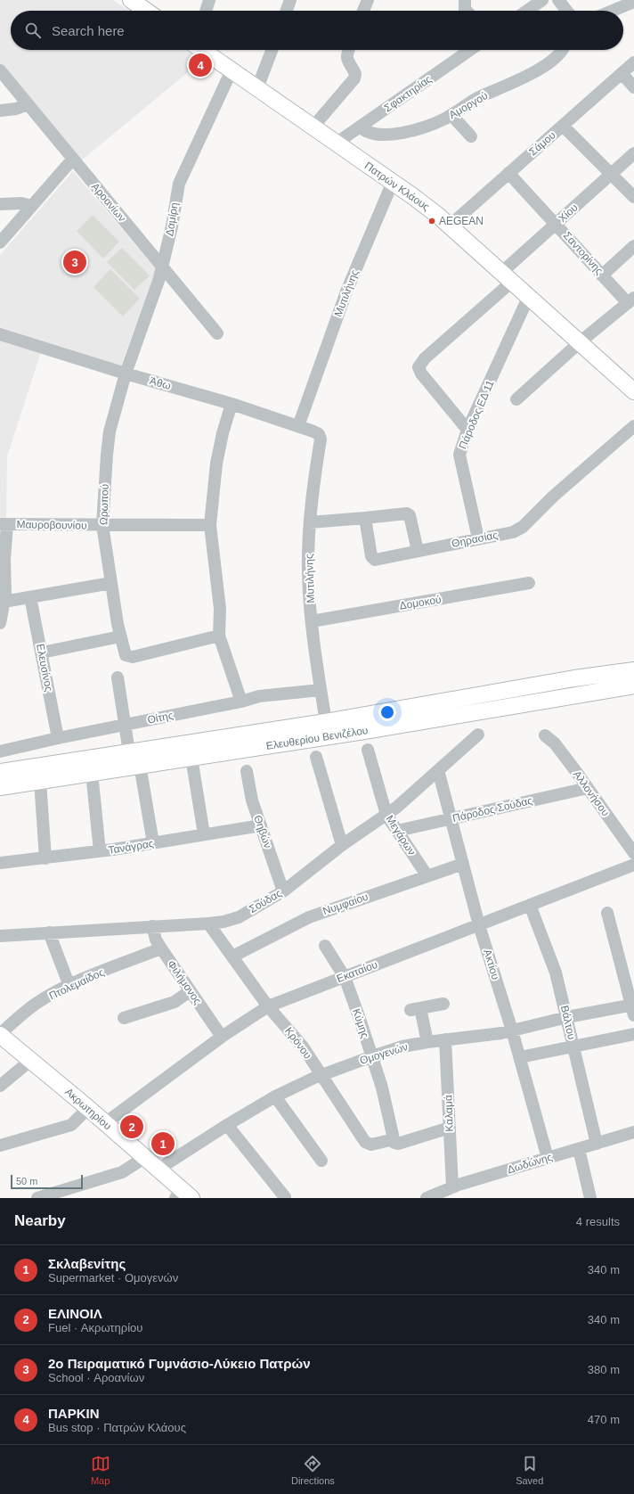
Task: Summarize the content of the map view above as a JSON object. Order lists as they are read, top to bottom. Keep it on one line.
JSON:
{"streets":{"main road":["Πατρών Κλάους","Ελευθερίου Βενιζέλου","Ακρωτηρίου"],"street":["Σφακτηρίας","Αμοργού","Σάμου","Αροανίων","Χίου","Δαμίρη","Σαντορίνης","Μυτιλήνης","Άθω","Πάροδος ΕΔ 11","Ωρωπού","Μαυροβουνίου","Θηρασίας","Δομοκού","Ελευσίνος","Οίτης","Αλλονήσου","Πάροδος Σούδας","Θηβών","Μεγάρων","Τανάγρας","Σούδας","Νυμφαίου","Ακτίου","Εκαταίου","Φιλήμονος","Πτολεμαίδος","Βάλτου","Κύμης","Κρόνου","Ομογενών","Καλαμά","Δωδώνης"]},"crossings":[["Σφακτηρίας","Αμοργού"],["Σφακτηρίας","Πατρών Κλάους"],["Σάμου","Πατρών Κλάους"],["Σάμου","Σαντορίνης"],["Πατρών Κλάους","Χίου"],["Πατρών Κλάους","Δαμίρη"],["Πατρών Κλάους","Μυτιλήνης"],["Πατρών Κλάους","Πάροδος ΕΔ 11"],["Αροανίων","Δαμίρη"],["Χίου","Σαντορίνης"],["Χίου","Πάροδος ΕΔ 11"],["Δαμίρη","Άθω"],["Δαμίρη","Ωρωπού"],["Μυτιλήνης","Άθω"],["Μυτιλήνης","Δομοκού"],["Μυτιλήνης","Οίτης"],["Μυτιλήνης","Ελευθερίου Βενιζέλου"],["Άθω","Ωρωπού"],["Πάροδος ΕΔ 11","Θηρασίας"],["Ωρωπού","Μαυροβουνίου"],["Ελευσίνος","Οίτης"],["Αλλονήσου","Πάροδος Σούδας"],["Πάροδος Σούδας","Μεγάρων"],["Πάροδος Σούδας","Ακτίου"],["Θηβών","Τανάγρας"],["Θηβών","Σούδας"],["Μεγάρων","Σούδας"],["Μεγάρων","Νυμφαίου"],["Σούδας","Ακτίου"],["Σούδας","Φιλήμονος"],["Σούδας","Κρόνου"],["Νυμφαίου","Ακτίου"],["Νυμφαίου","Κρόνου"],["Ακτίου","Εκαταίου"],["Ακτίου","Ομογενών"],["Ακτίου","Δωδώνης"],["Εκαταίου","Φιλήμονος"],["Εκαταίου","Βάλτου"],["Εκαταίου","Κύμης"],["Εκαταίου","Κρόνου"],["Εκαταίου","Ακρωτηρίου"],["Φιλήμονος","Πτολεμαίδος"],["Πτολεμαίδος","Ακρωτηρίου"],["Βάλτου","Ομογενών"],["Βάλτου","Δωδώνης"],["Κύμης","Κρόνου"],["Κύμης","Ομογενών"],["Κρόνου","Ομογενών"],["Ομογενών","Ακρωτηρίου"],["Ομογενών","Καλαμά"],["Καλαμά","Δωδώνης"]],"places":["AEGEAN"],"scale_bar":"50 m","page":{"search":"Search here","pins":["4","3","2","1"],"scale":"50 m","heading":["Nearby","4 results"],"list":[{"mark":"1","name":"Σκλαβενίτης","note":"Supermarket · Ομογενών","value":"340 m"},{"mark":"2","name":"ΕΛΙΝΟΙΛ","note":"Fuel · Ακρωτηρίου","value":"340 m"},{"mark":"3","name":"2ο Πειραματικό Γυμνάσιο-Λύκειο Πατρών","note":"School · Αροανίων","value":"380 m"},{"mark":"4","name":"ΠΑΡΚΙΝ","note":"Bus stop · Πατρών Κλάους","value":"470 m"}],"nav":["Map","Directions","Saved"]}}
